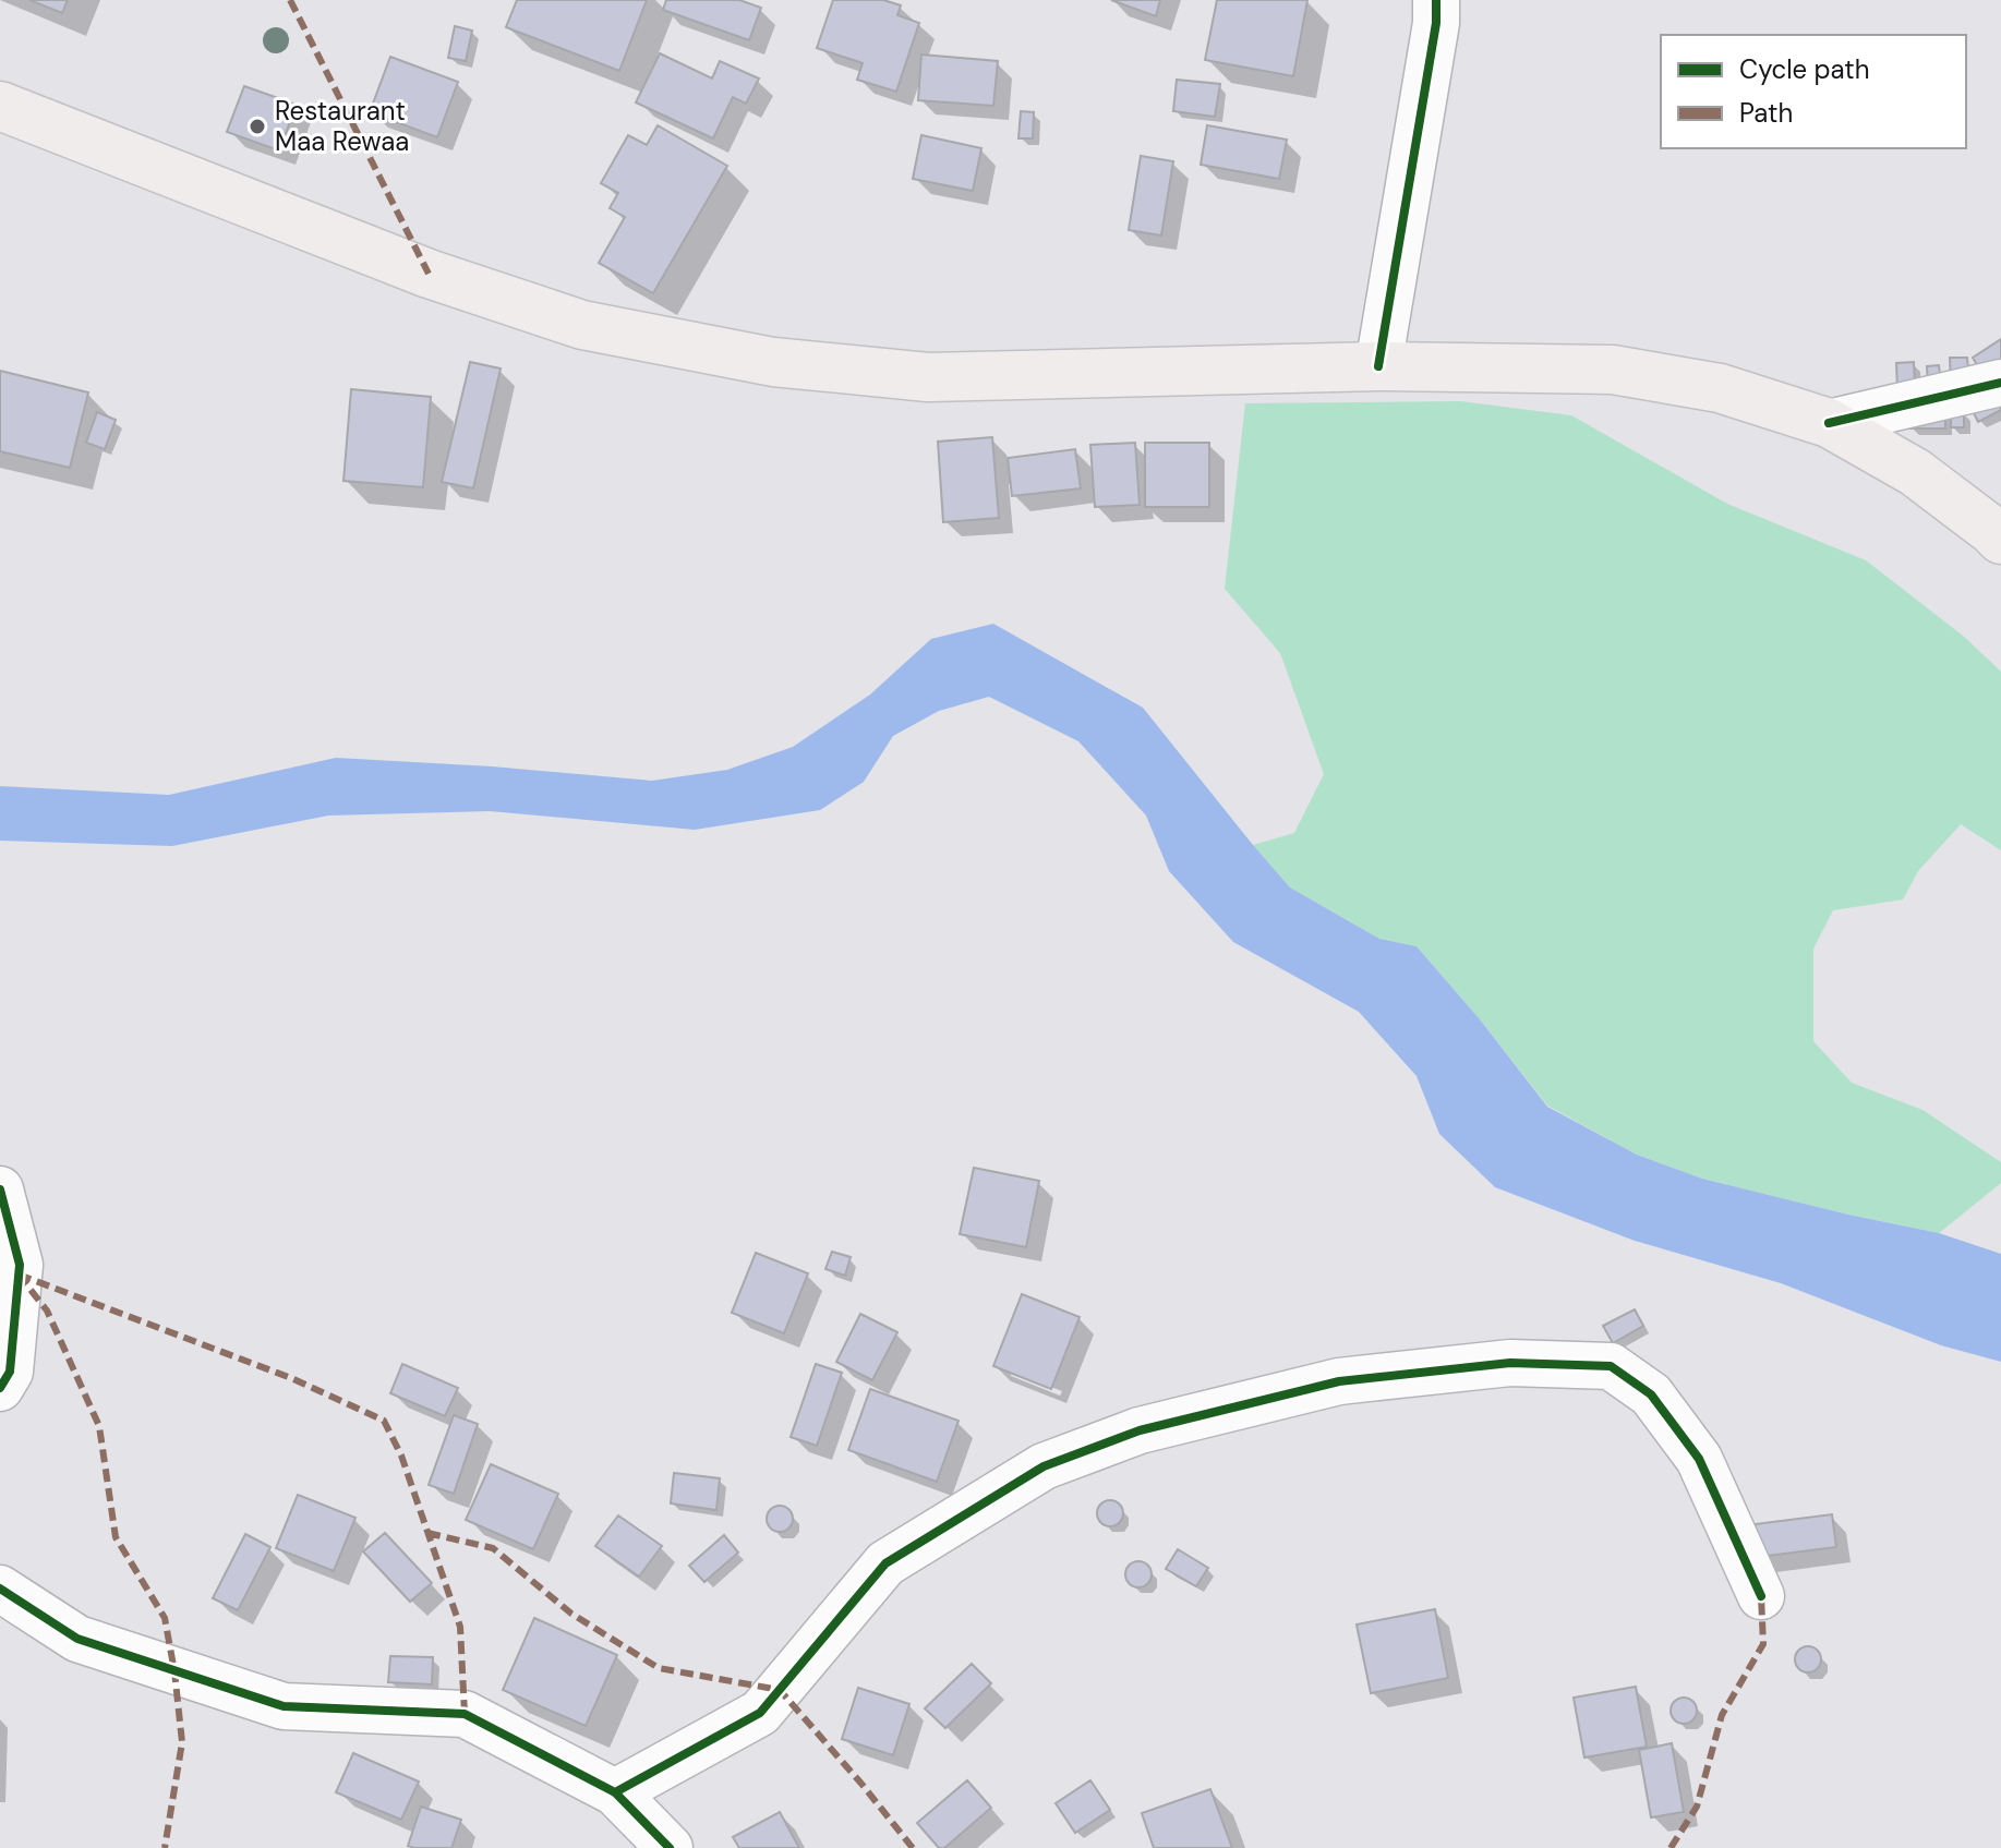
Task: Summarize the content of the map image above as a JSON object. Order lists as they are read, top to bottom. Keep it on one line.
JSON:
{"places":["Restaurant Maa Rewaa"],"legend":["Cycle path","Path"]}
